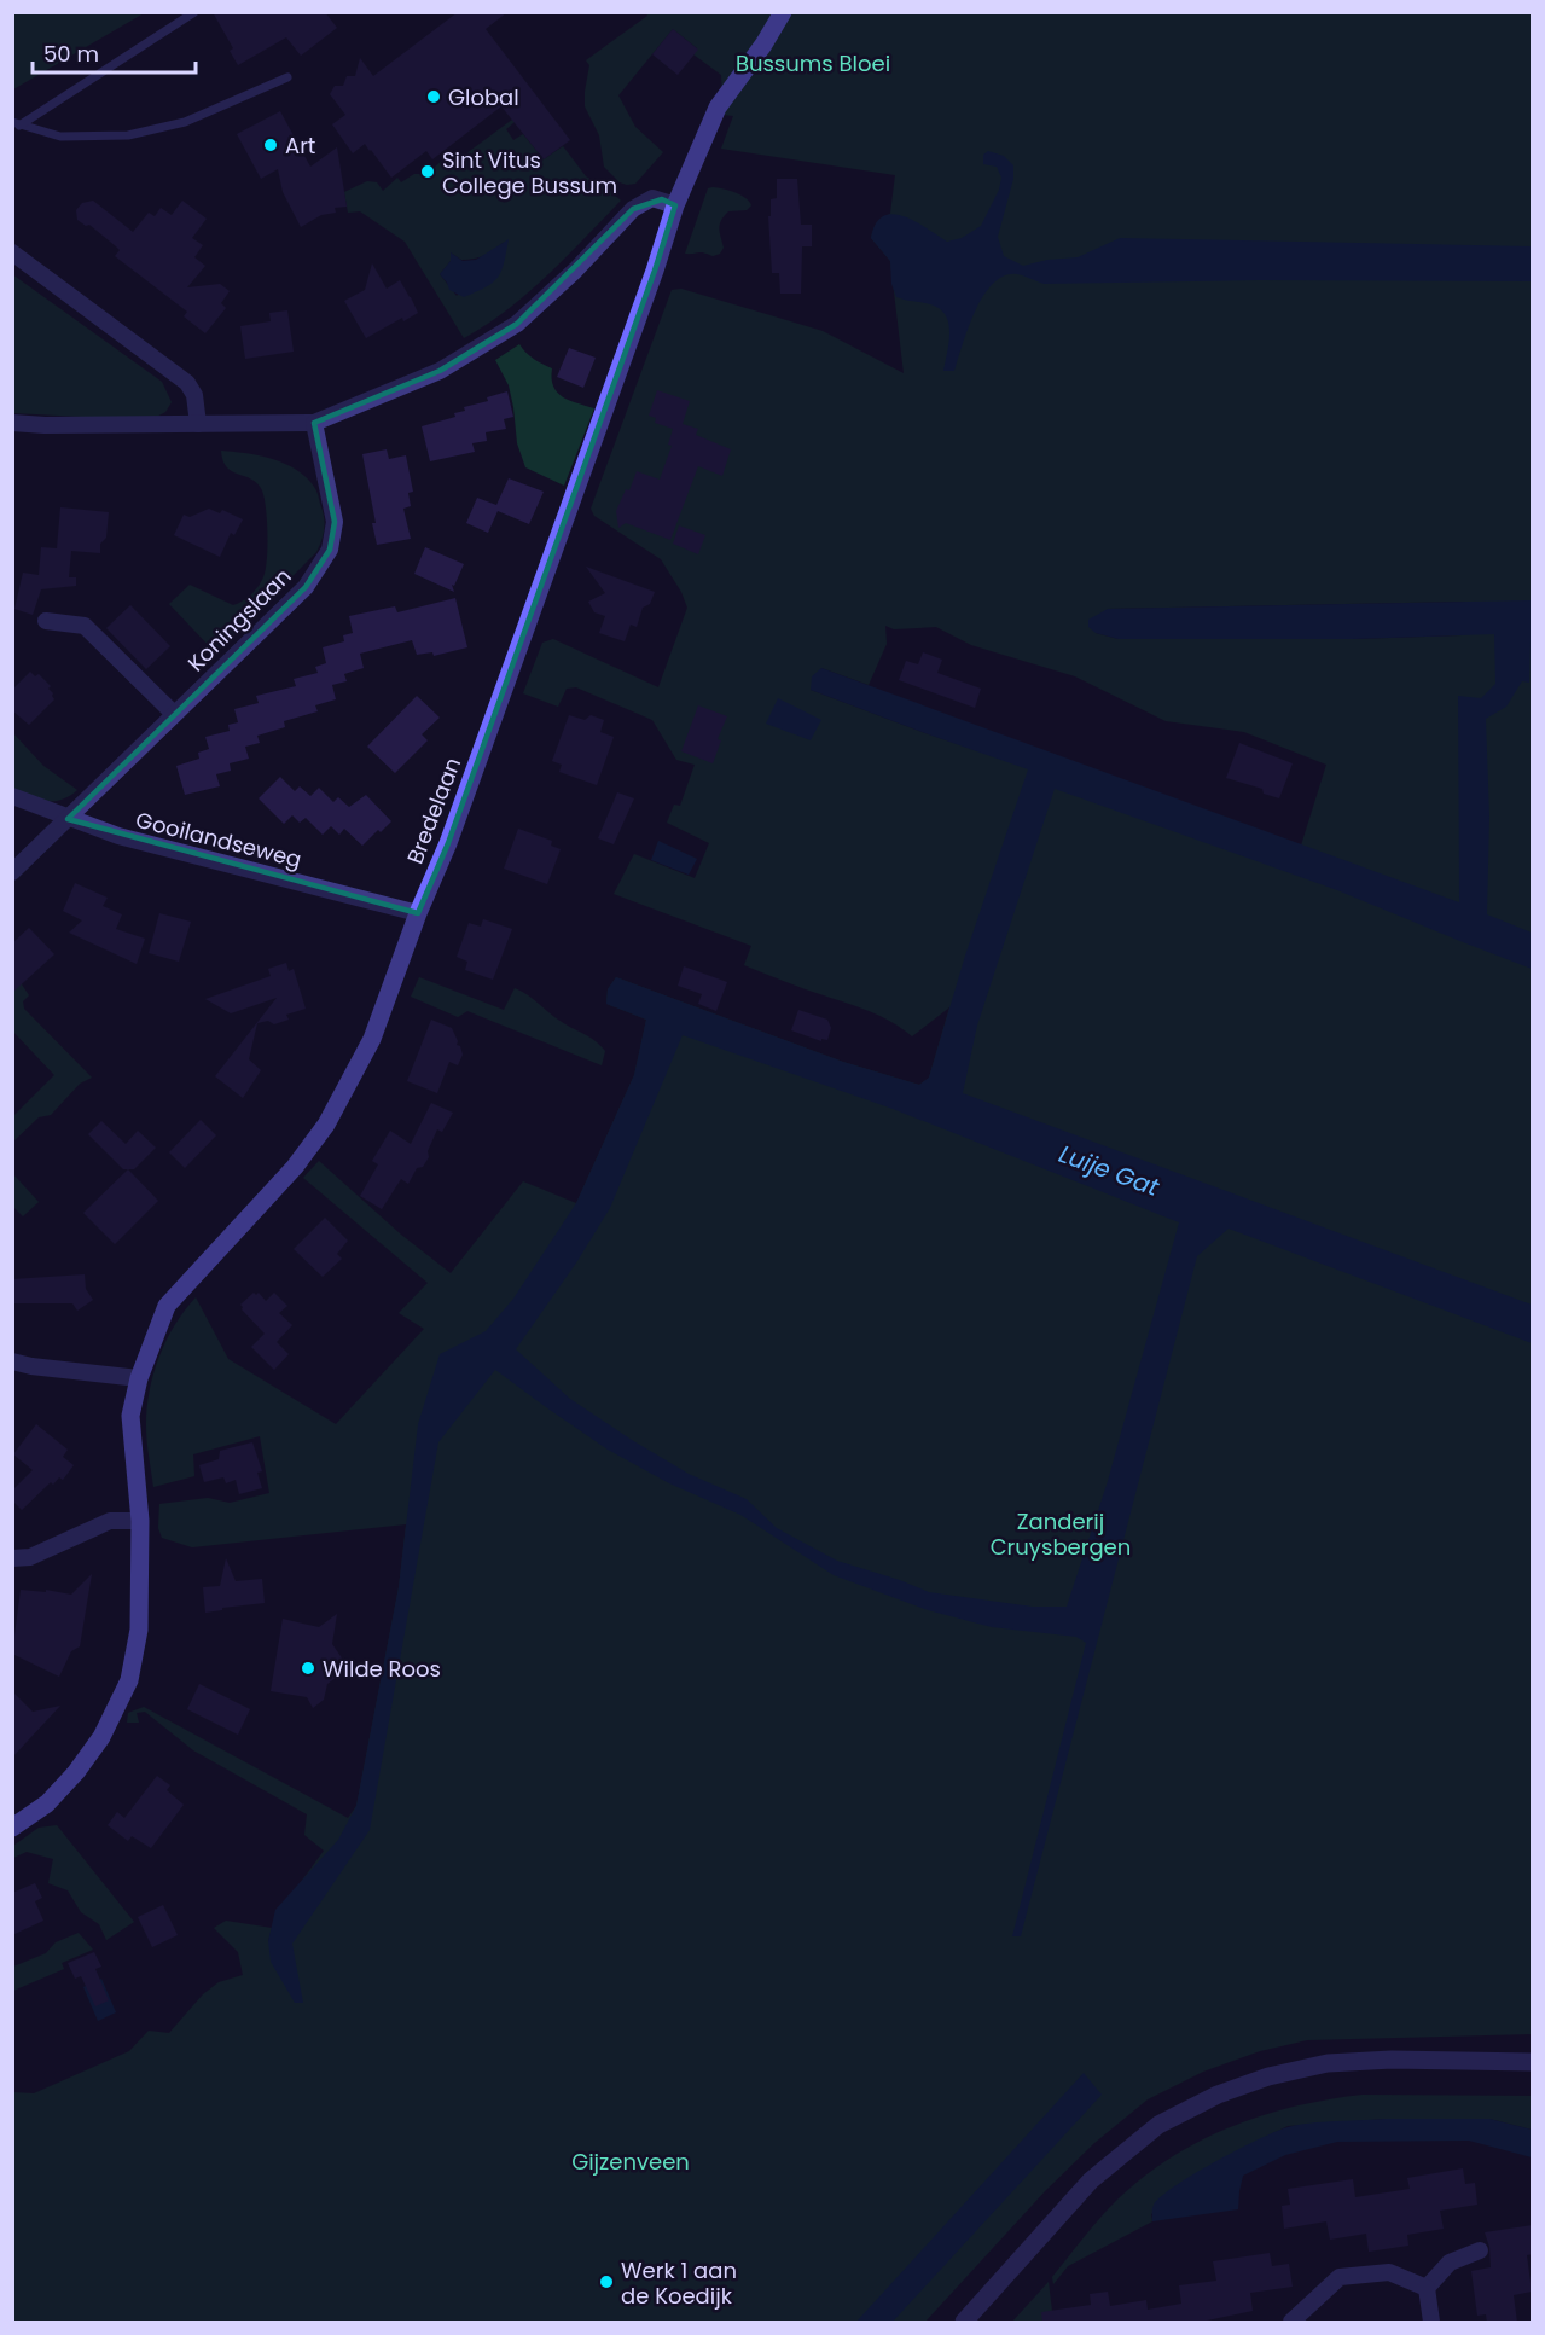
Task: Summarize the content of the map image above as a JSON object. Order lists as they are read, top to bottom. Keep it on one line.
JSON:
{"streets":{"main road":["Bredelaan"],"street":["Koningslaan","Gooilandseweg"]},"crossings":[["Koningslaan","Gooilandseweg"],["Bredelaan","Gooilandseweg"]],"water":["Luije Gat"],"parks":["Bussums Bloei","Zanderij Cruysbergen","Gijzenveen"],"places":["Global","Art","Sint Vitus College Bussum","Wilde Roos","Werk 1 aan de Koedijk"],"scale_bar":"50 m"}
